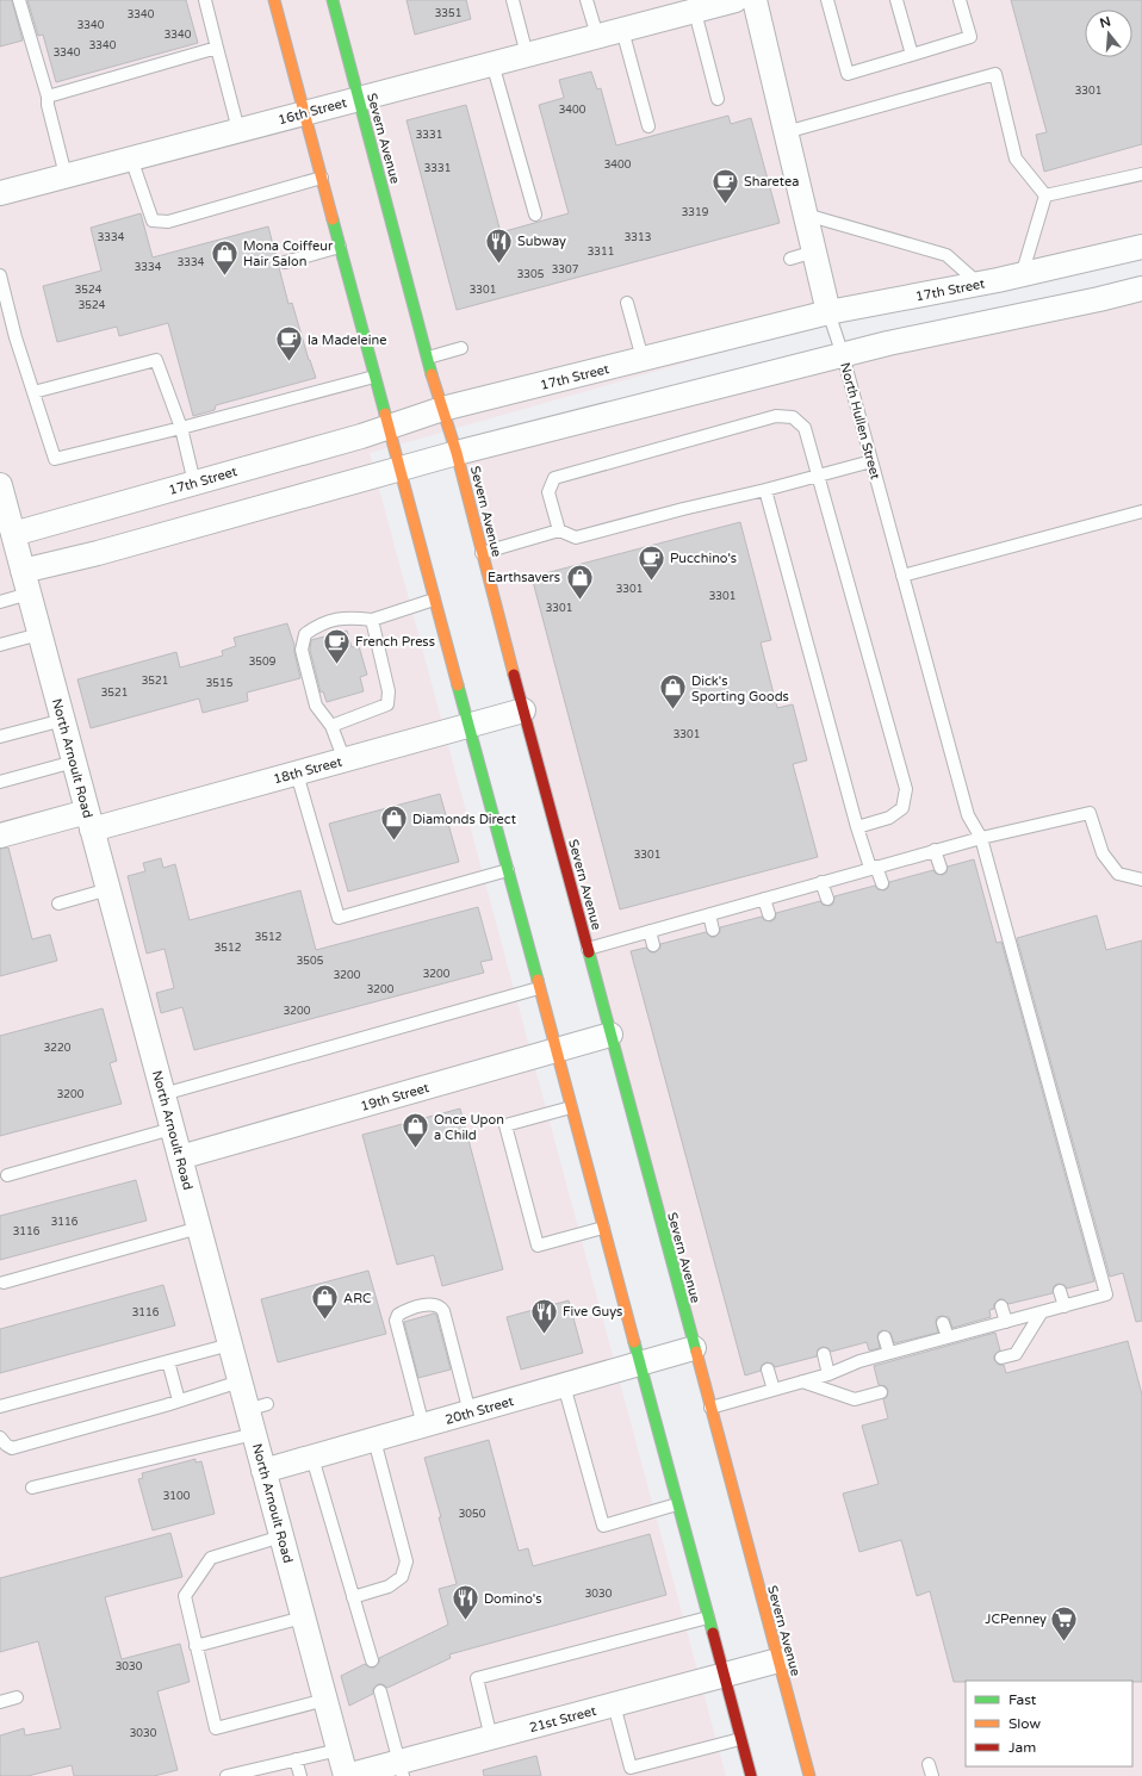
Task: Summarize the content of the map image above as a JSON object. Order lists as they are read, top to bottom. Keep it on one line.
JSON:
{"streets":{"street":["16th Street","Severn Avenue","17th Street","North Hullen Street","North Arnoult Road","18th Street","19th Street","20th Street","21st Street"]},"crossings":[["16th Street","Severn Avenue"],["Severn Avenue","17th Street"],["Severn Avenue","18th Street"],["Severn Avenue","19th Street"],["Severn Avenue","20th Street"],["Severn Avenue","21st Street"],["17th Street","North Hullen Street"],["17th Street","North Arnoult Road"],["North Arnoult Road","18th Street"],["North Arnoult Road","19th Street"],["North Arnoult Road","20th Street"],["North Arnoult Road","21st Street"]],"places":{"cafe":["Sharetea","la Madeleine","Pucchino's","French Press"],"restaurant":["Subway","Five Guys","Domino's"],"shop":["Mona Coiffeur Hair Salon","Earthsavers","Dick's Sporting Goods","Diamonds Direct","Once Upon a Child","ARC"],"supermarket":["JCPenney"]},"house_numbers":["3351","3340","3340","3340","3340","3340","3301","3400","3331","3400","3331","3319","3334","3313","3311","3334","3334","3307","3305","3524","3301","3524","3301","3301","3301","3509","3521","3515","3521","3301","3301","3512","3512","3505","3200","3200","3200","3200","3220","3200","3116","3116","3116","3100","3050","3030","3030","3030"],"legend":["Fast","Slow","Jam"],"north":"top"}
